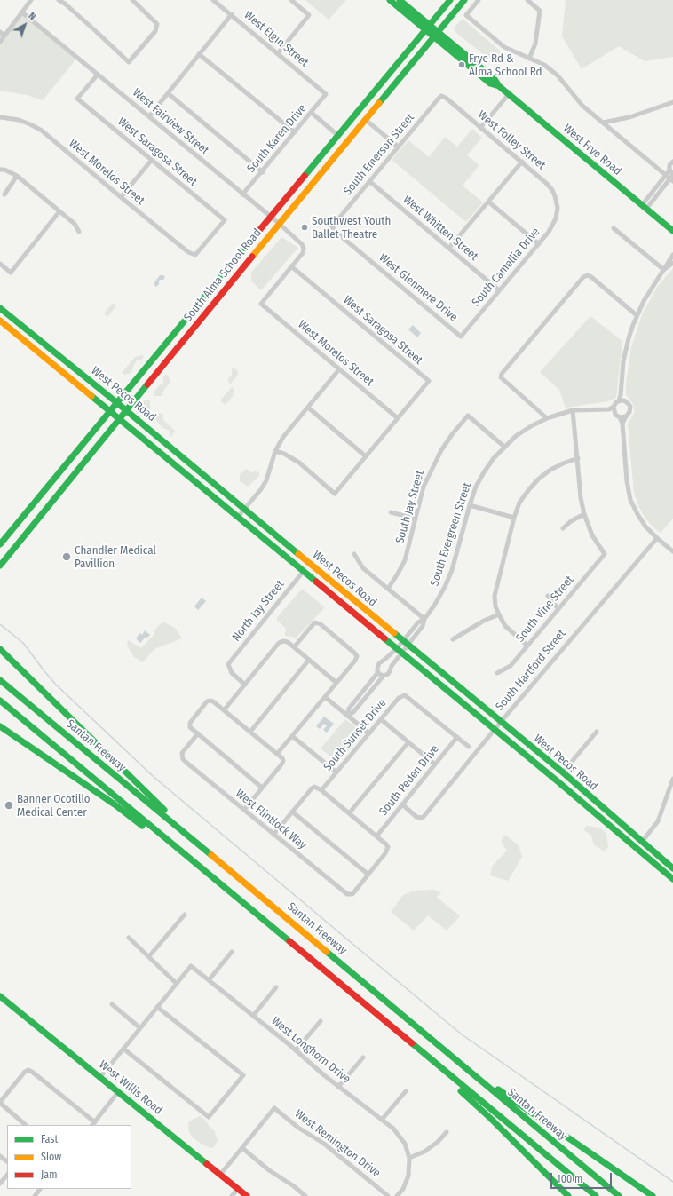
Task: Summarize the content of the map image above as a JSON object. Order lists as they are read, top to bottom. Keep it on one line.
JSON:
{"streets":{"main road":["West Frye Road","South Alma School Road","West Pecos Road","Santan Freeway","West Willis Road"],"street":["West Elgin Street","West Fairview Street","South Karen Drive","West Folley Street","West Saragosa Street","South Emerson Street","West Morelos Street","West Whitten Street","South Camellia Drive","West Glenmere Drive","South Jay Street","South Evergreen Street","South Vine Street","North Jay Street","South Hartford Street","South Sunset Drive","South Peden Drive","West Flintlock Way","West Longhorn Drive","West Remington Drive"]},"crossings":[["West Elgin Street","South Karen Drive"],["West Fairview Street","South Karen Drive"],["West Fairview Street","West Saragosa Street"],["West Fairview Street","West Morelos Street"],["West Fairview Street","South Alma School Road"],["West Folley Street","South Emerson Street"],["West Folley Street","South Camellia Drive"],["West Frye Road","South Alma School Road"],["West Saragosa Street","West Morelos Street"],["South Emerson Street","West Whitten Street"],["South Emerson Street","West Glenmere Drive"],["West Whitten Street","South Camellia Drive"],["South Camellia Drive","West Glenmere Drive"],["South Alma School Road","West Pecos Road"],["West Pecos Road","South Evergreen Street"],["West Pecos Road","North Jay Street"],["West Pecos Road","South Hartford Street"],["South Jay Street","South Evergreen Street"],["South Hartford Street","South Peden Drive"],["South Sunset Drive","South Peden Drive"]],"places":["Frye Rd & Alma School Rd","Southwest Youth Ballet Theatre","Chandler Medical Pavillion","Banner Ocotillo Medical Center"],"legend":["Fast","Slow","Jam"],"scale_bar":"100 m","north":"top right"}
